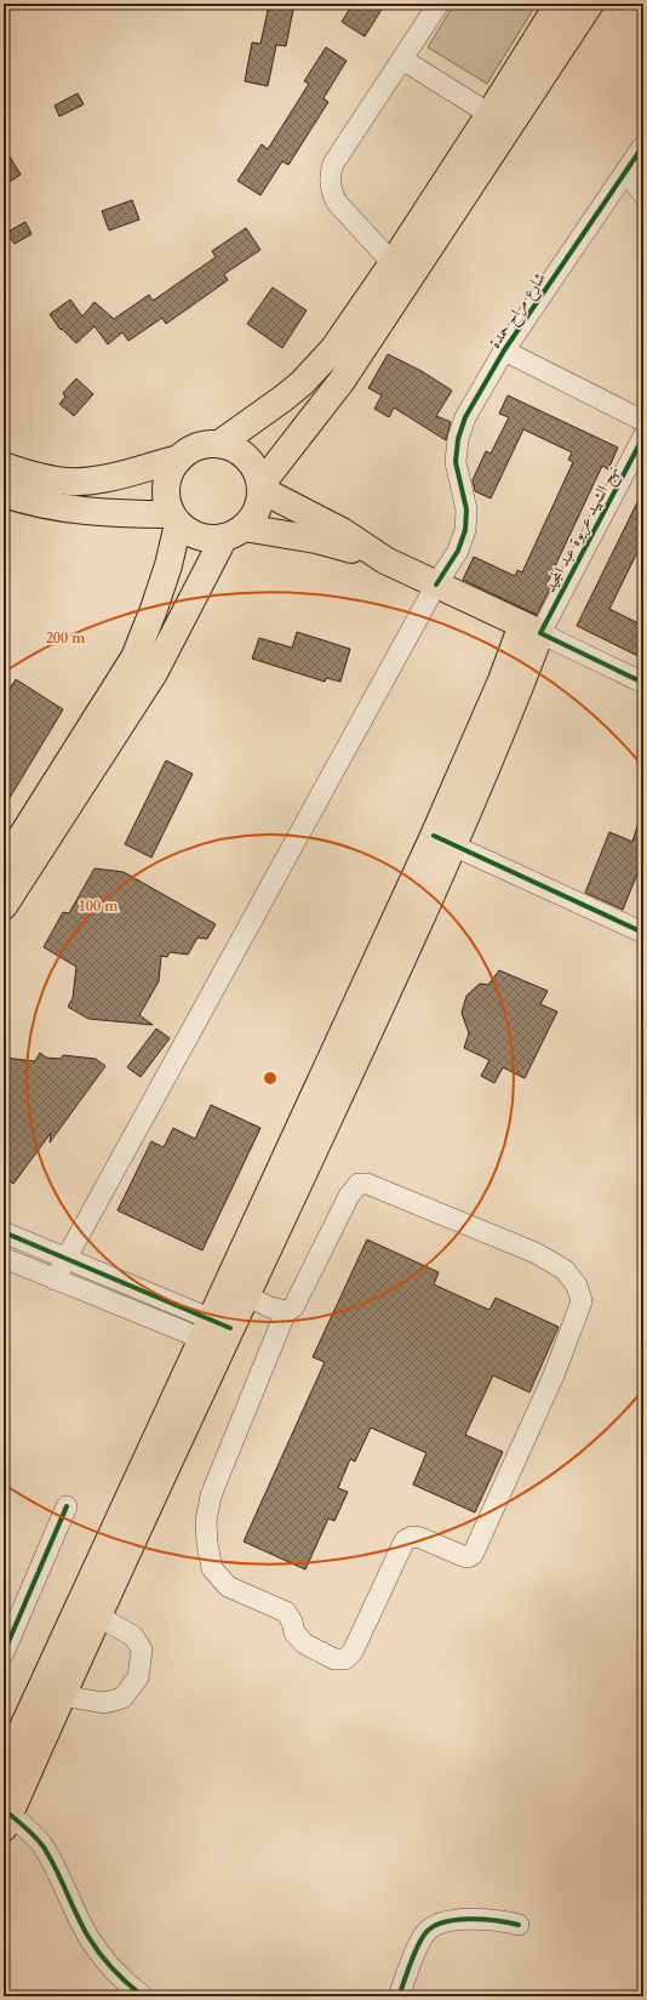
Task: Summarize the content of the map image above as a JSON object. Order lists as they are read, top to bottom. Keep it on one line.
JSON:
{"streets":{"street":["شارع مراح حمدة","نهج الشهيد عريوة عبد المجيد"]},"rings":["200 m","100 m"]}
